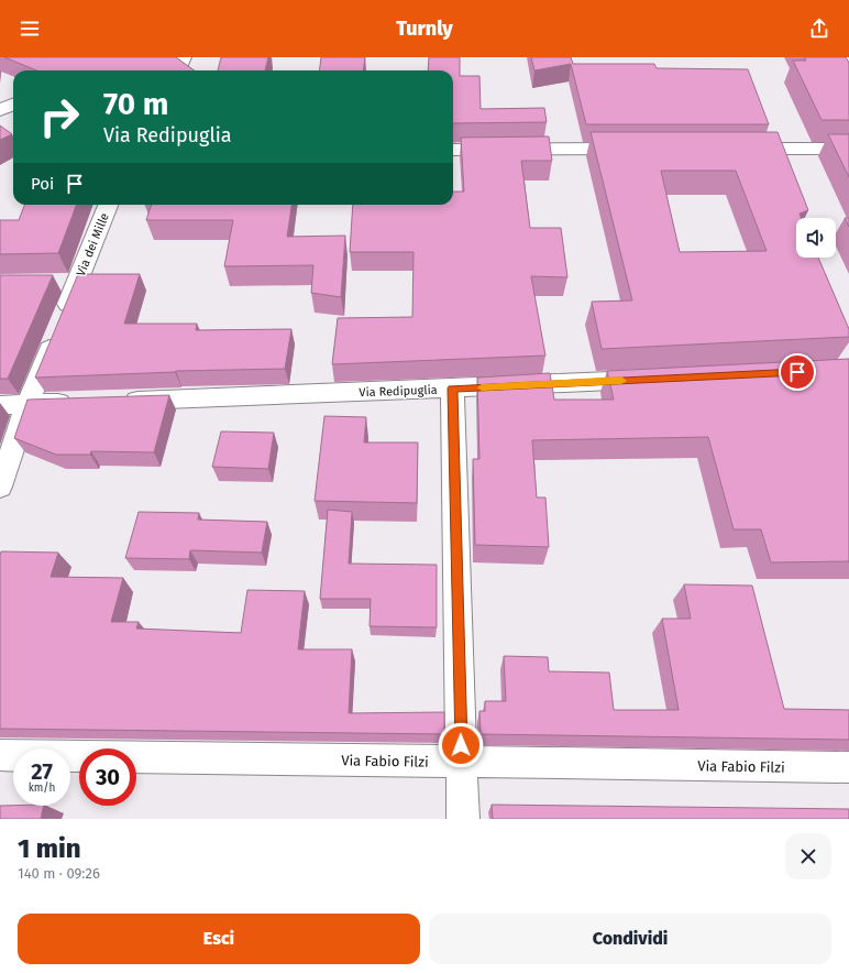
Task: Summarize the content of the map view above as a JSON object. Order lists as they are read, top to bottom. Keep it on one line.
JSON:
{"streets":{"street":["Via dei Mille","Via Redipuglia","Via Fabio Filzi"]},"page":{"header":"Turnly","turn":["70 m","Via Redipuglia"],"then":"Poi","speed":"27 km/h","limit":"30","heading":["1 min","140 m · 09:26"],"buttons":["Esci","Condividi"]}}
